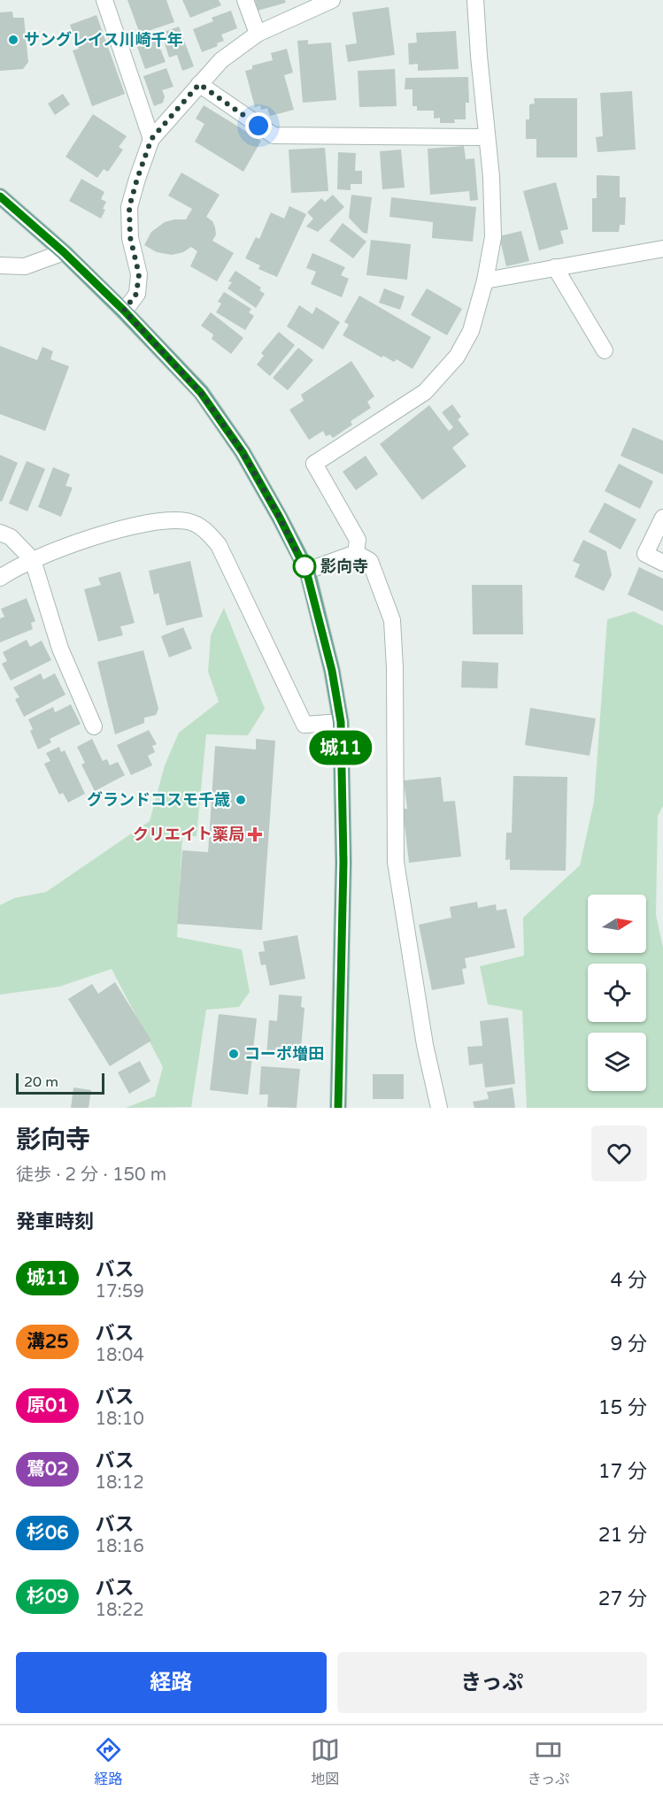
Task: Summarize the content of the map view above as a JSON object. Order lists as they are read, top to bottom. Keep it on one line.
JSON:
{"places":{"other":["サングレイス川崎千年","影向寺","グランドコスモ千歳","コーポ増田"],"health":["クリエイト薬局"]},"lines":["bus line 城11"],"scale_bar":"20 m","north":"right","page":{"on_map":"城11","scale":"20 m","heading":[["影向寺","徒歩 · 2 分 · 150 m"],"発車時刻"],"list":[{"mark":"城11","name":"バス","note":"17:59","value":"4 分"},{"mark":"溝25","name":"バス","note":"18:04","value":"9 分"},{"mark":"原01","name":"バス","note":"18:10","value":"15 分"},{"mark":"鷺02","name":"バス","note":"18:12","value":"17 分"},{"mark":"杉06","name":"バス","note":"18:16","value":"21 分"},{"mark":"杉09","name":"バス","note":"18:22","value":"27 分"}],"buttons":["経路","きっぷ"],"tabs":["経路","地図","きっぷ"]}}
